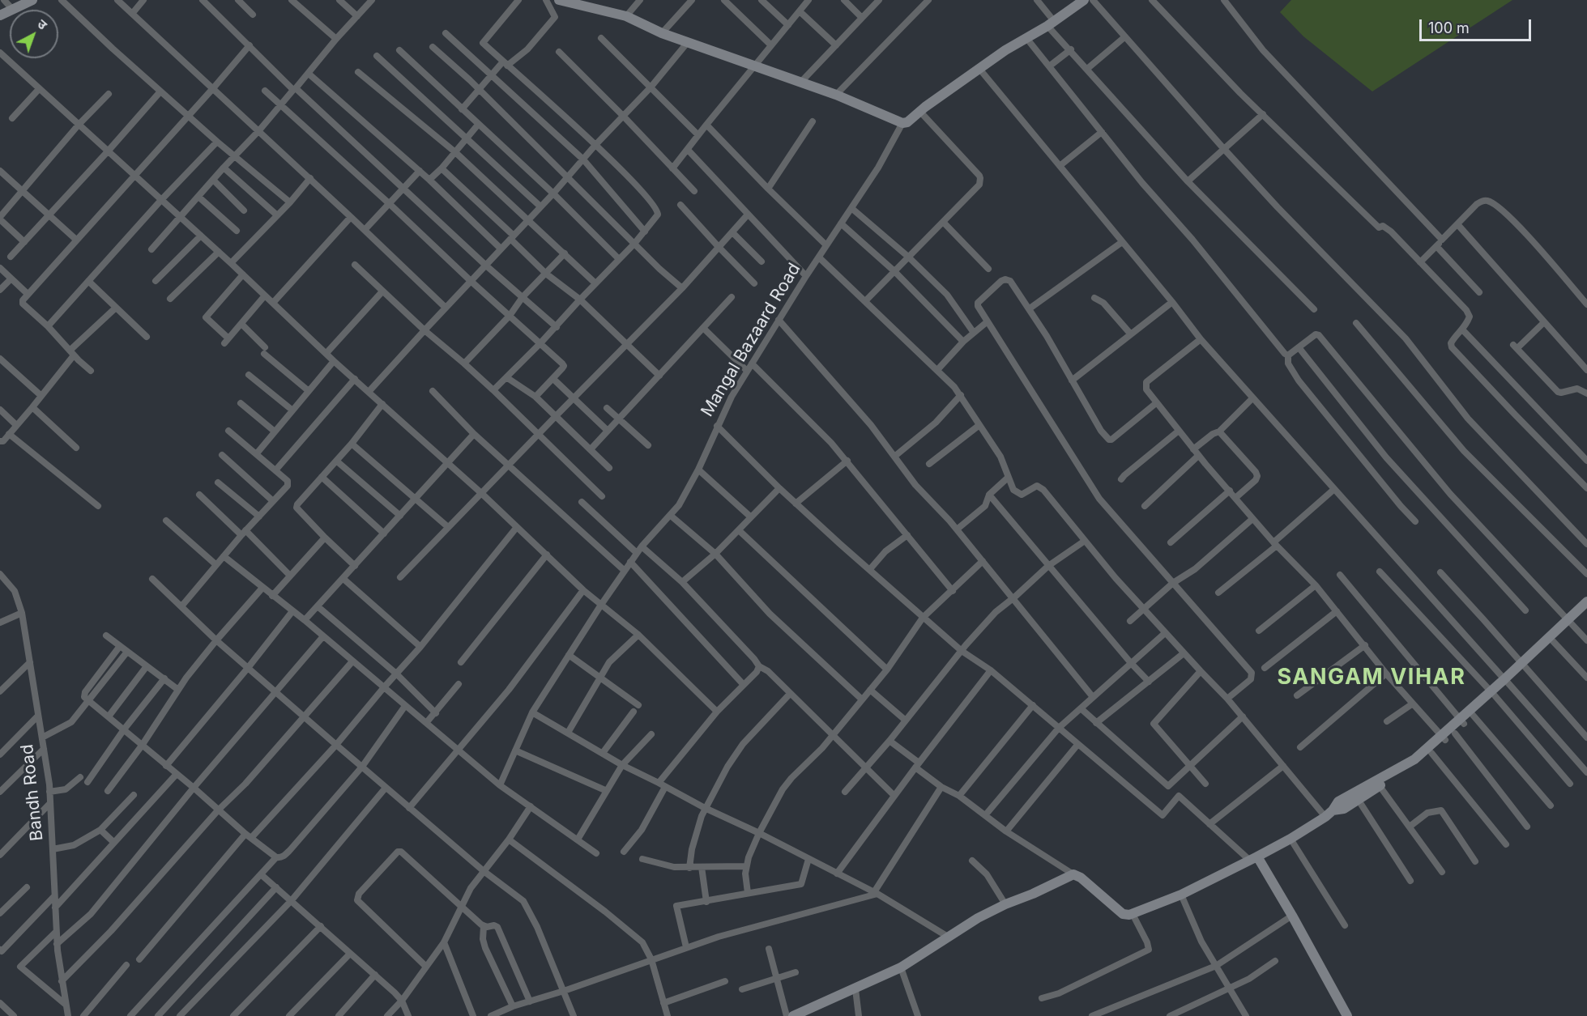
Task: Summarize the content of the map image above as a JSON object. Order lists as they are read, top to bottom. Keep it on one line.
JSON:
{"streets":{"street":["Mangal Bazaard Road","Bandh Road"]},"districts":["SANGAM VIHAR"],"scale_bar":"100 m","north":"top right"}
